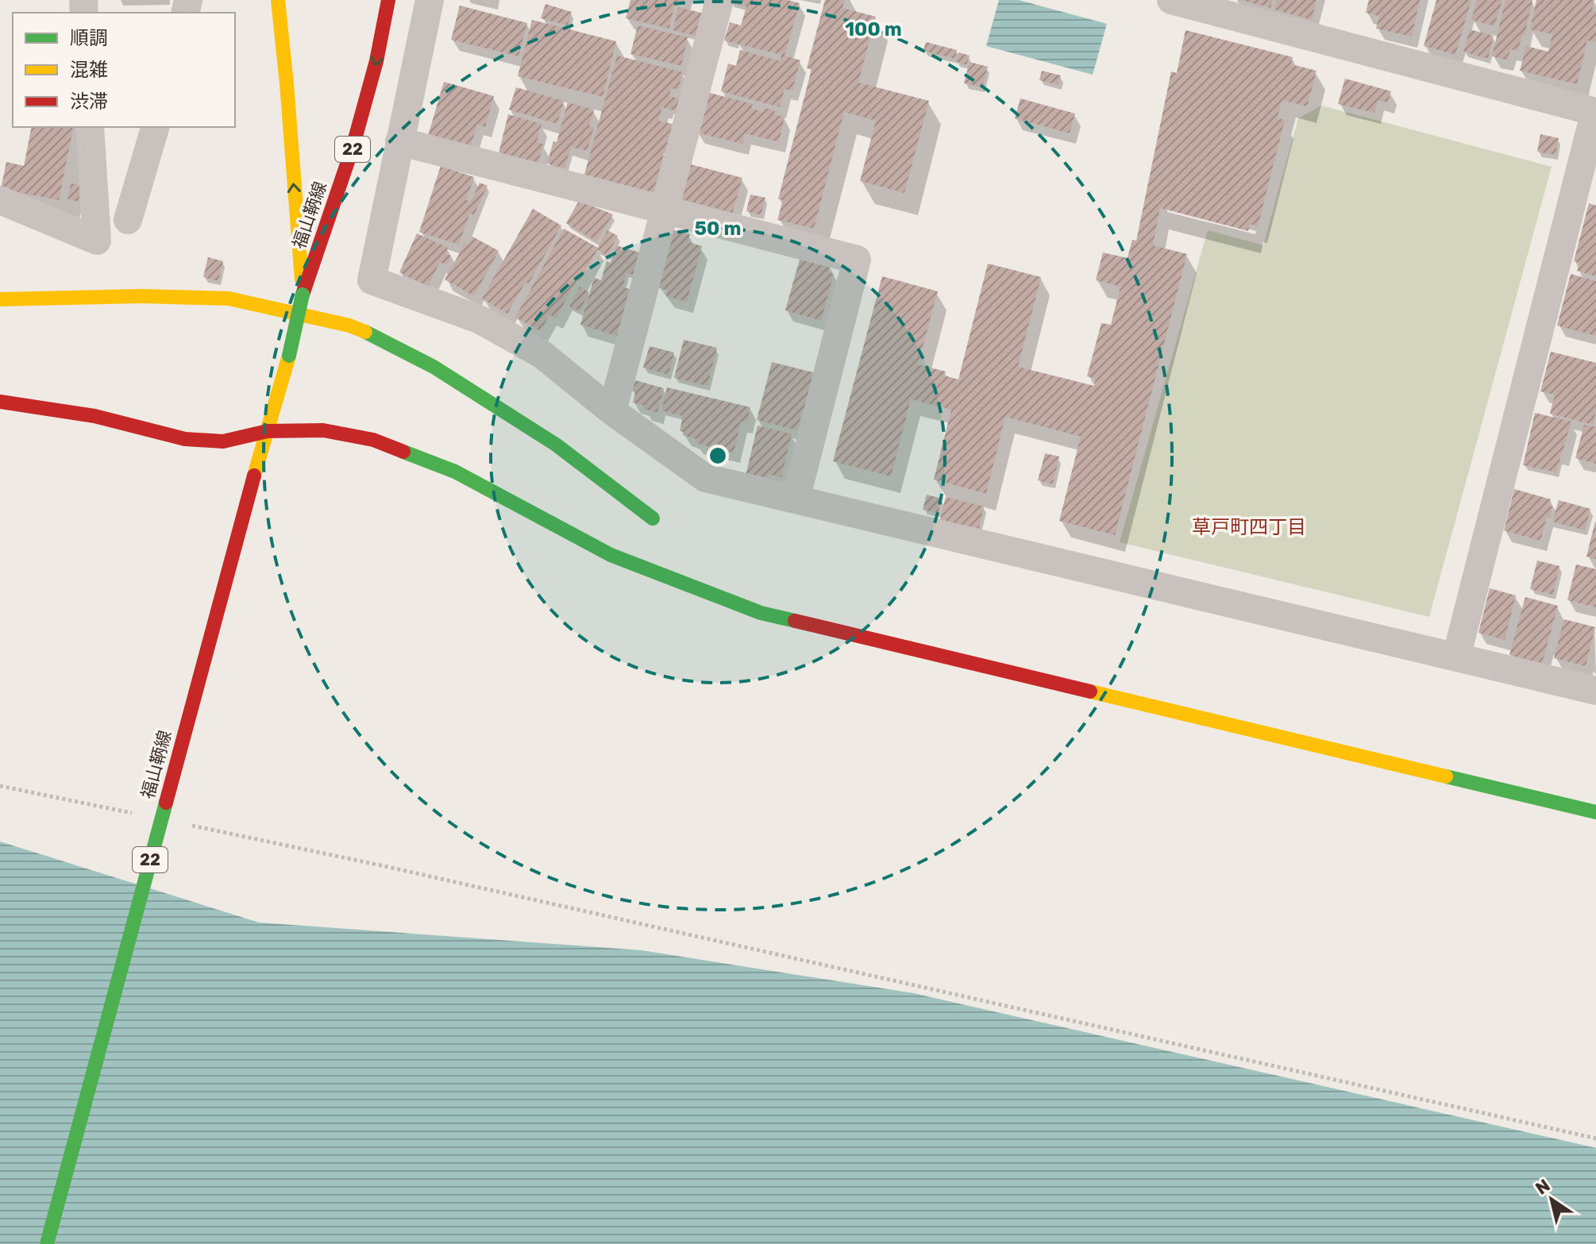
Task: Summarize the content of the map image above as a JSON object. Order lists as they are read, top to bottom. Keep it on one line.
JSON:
{"streets":{"street":["22","福山鞆線"]},"districts":["草戸町四丁目"],"legend":["順調","混雑","渋滞"],"north":"top left","rings":["100 m","50 m"]}
